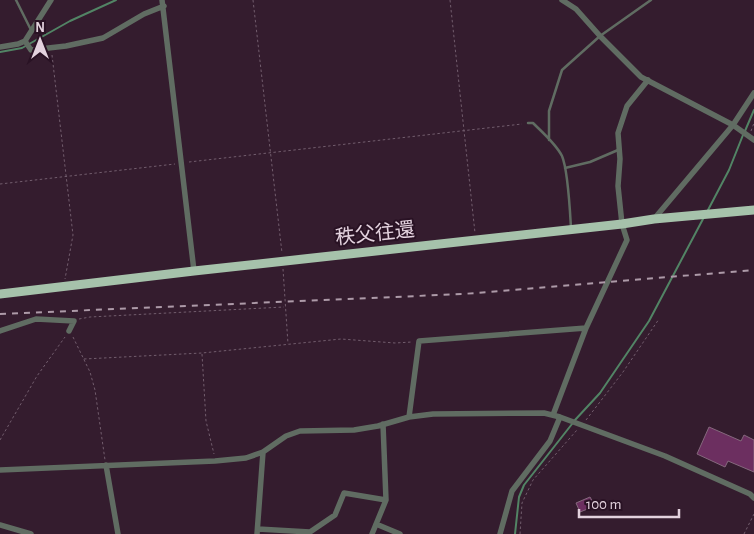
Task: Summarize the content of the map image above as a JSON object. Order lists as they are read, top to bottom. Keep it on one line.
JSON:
{"streets":{"highway":["秩父往還"]},"scale_bar":"100 m","north":"top"}
